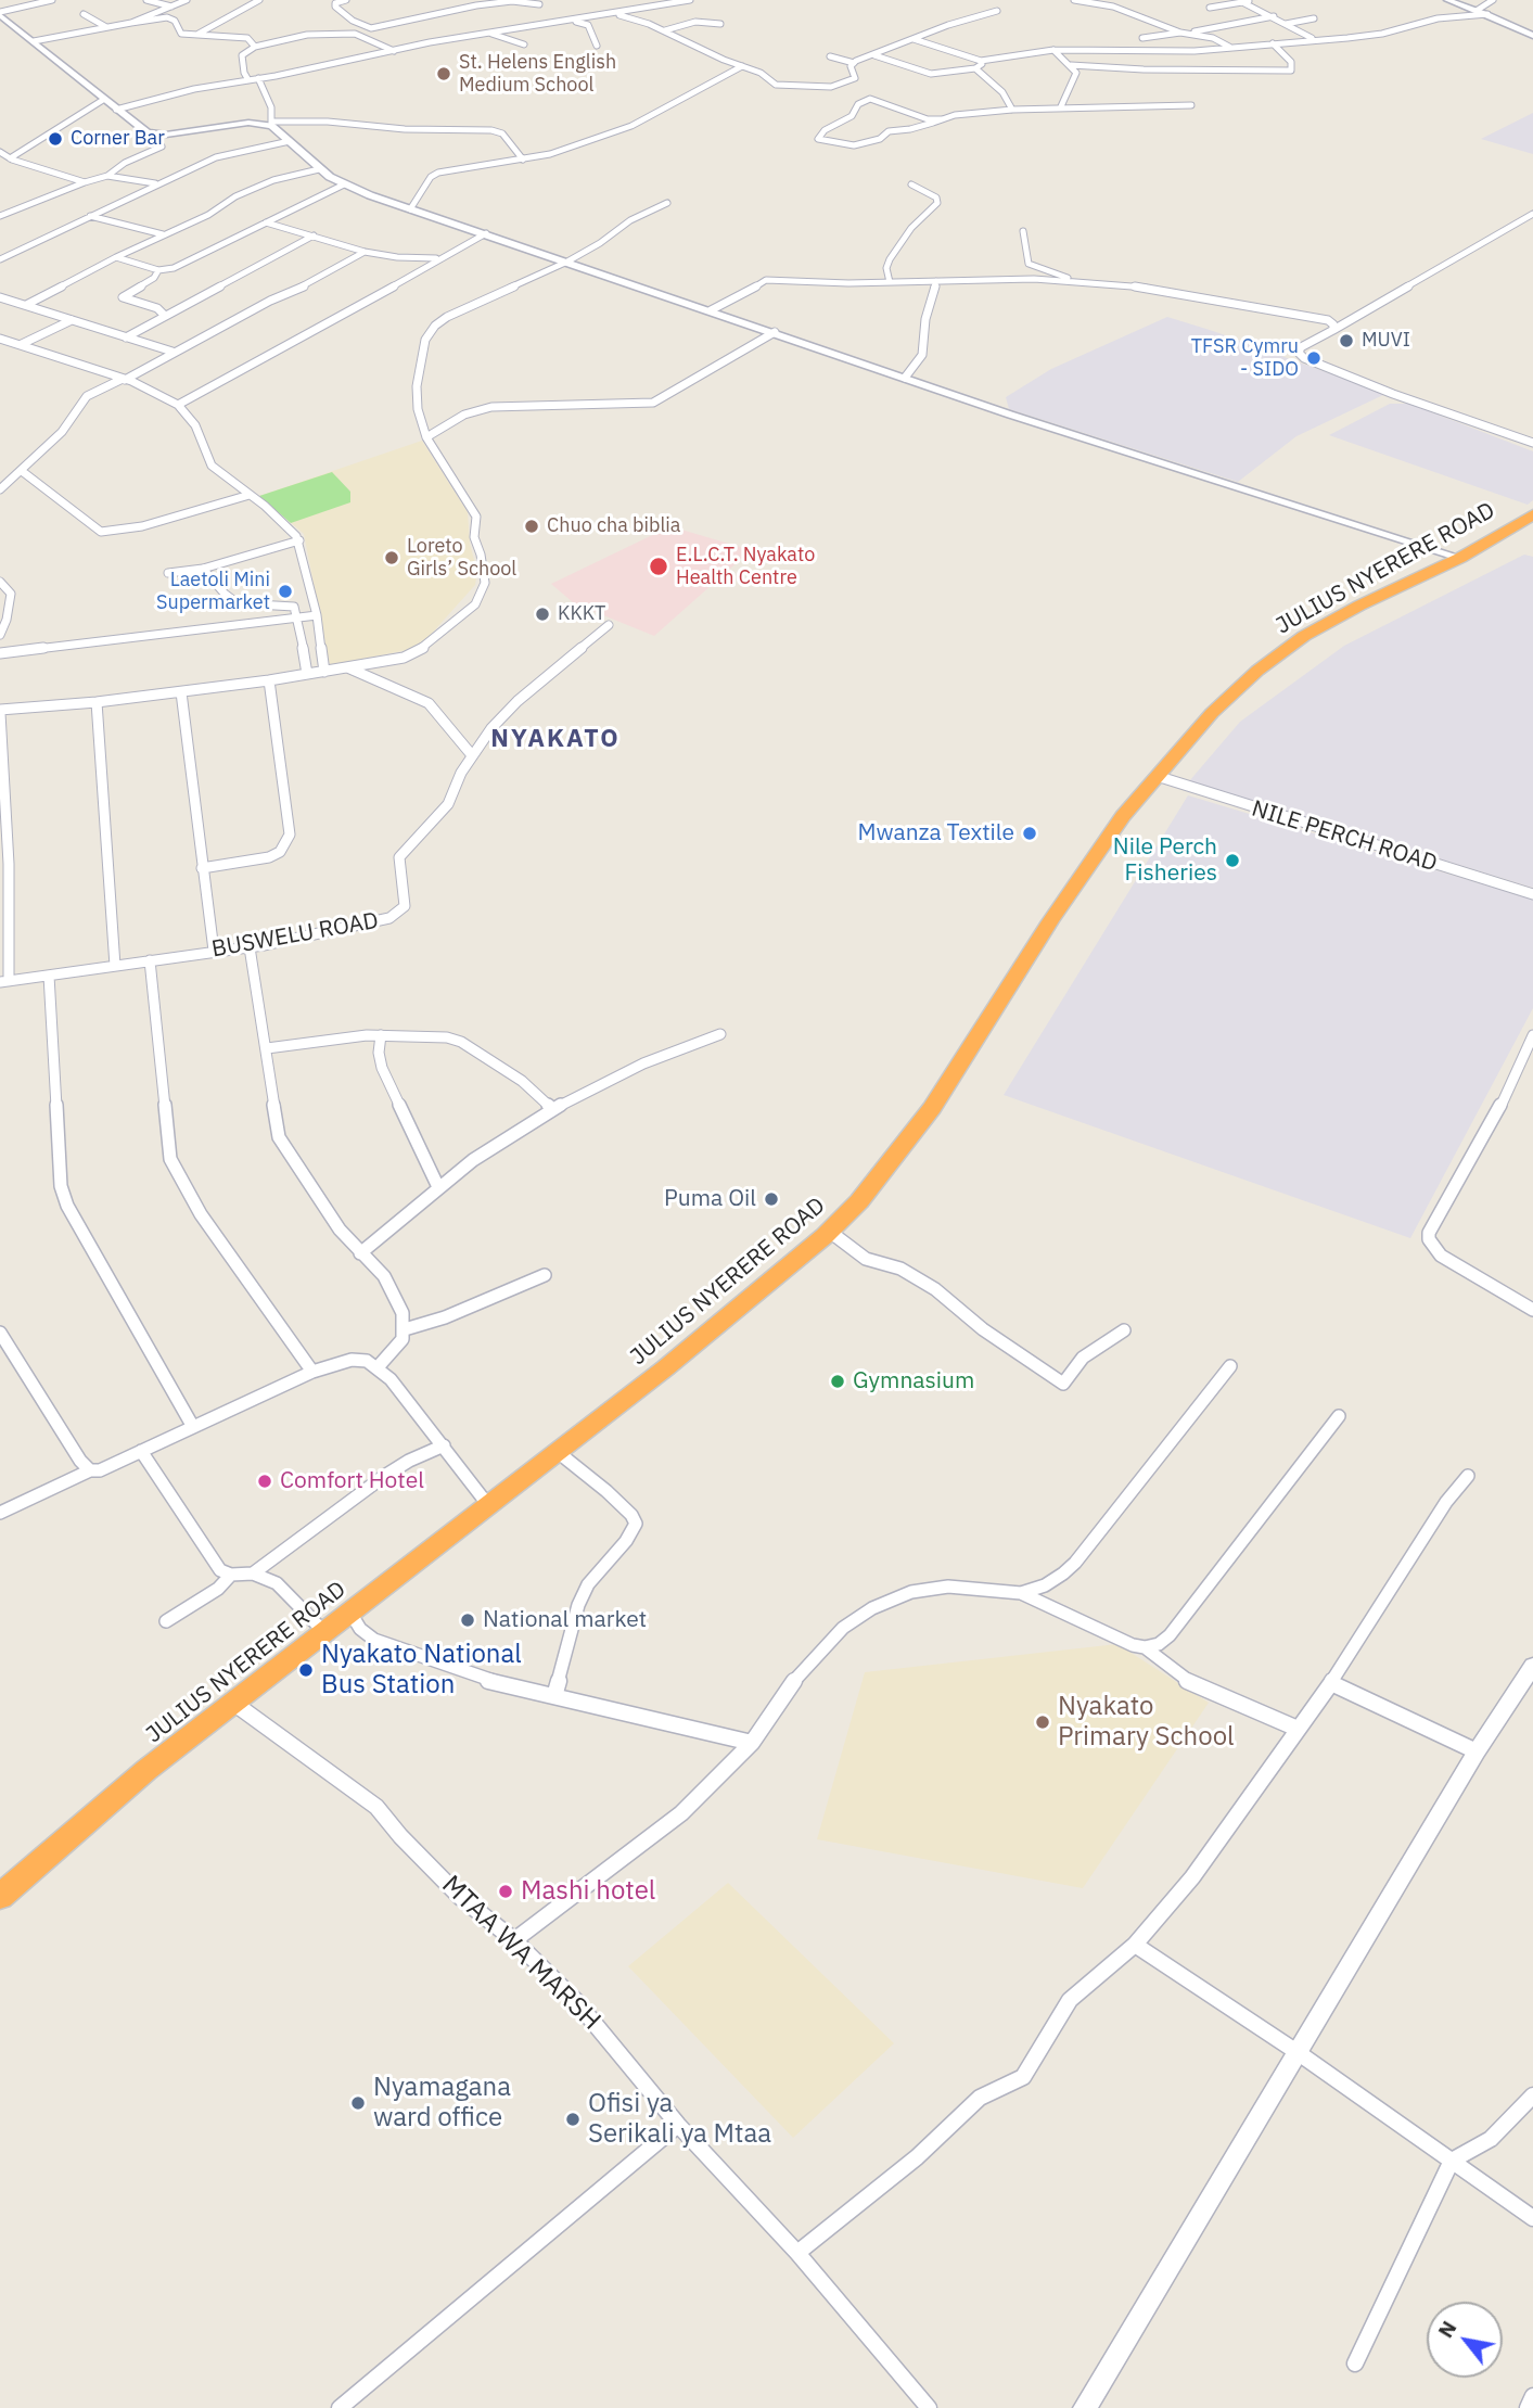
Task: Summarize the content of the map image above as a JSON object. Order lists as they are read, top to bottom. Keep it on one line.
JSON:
{"streets":{"highway":["JULIUS NYERERE ROAD"],"street":["NILE PERCH ROAD","BUSWELU ROAD","MTAA WA MARSH"]},"crossings":[["JULIUS NYERERE ROAD","NILE PERCH ROAD"],["JULIUS NYERERE ROAD","MTAA WA MARSH"]],"districts":["NYAKATO"],"places":["St. Helens English Medium School","Corner Bar","MUVI","TFSR Cymru - SIDO","Chuo cha biblia","Loreto Girls’ School","E.L.C.T. Nyakato Health Centre","Laetoli Mini Supermarket","KKKT","Mwanza Textile","Nile Perch Fisheries","Puma Oil","Gymnasium","Comfort Hotel","National market","Nyakato National Bus Station","Nyakato Primary School","Mashi hotel","Nyamagana ward office","Ofisi ya Serikali ya Mtaa"],"north":"top left"}
